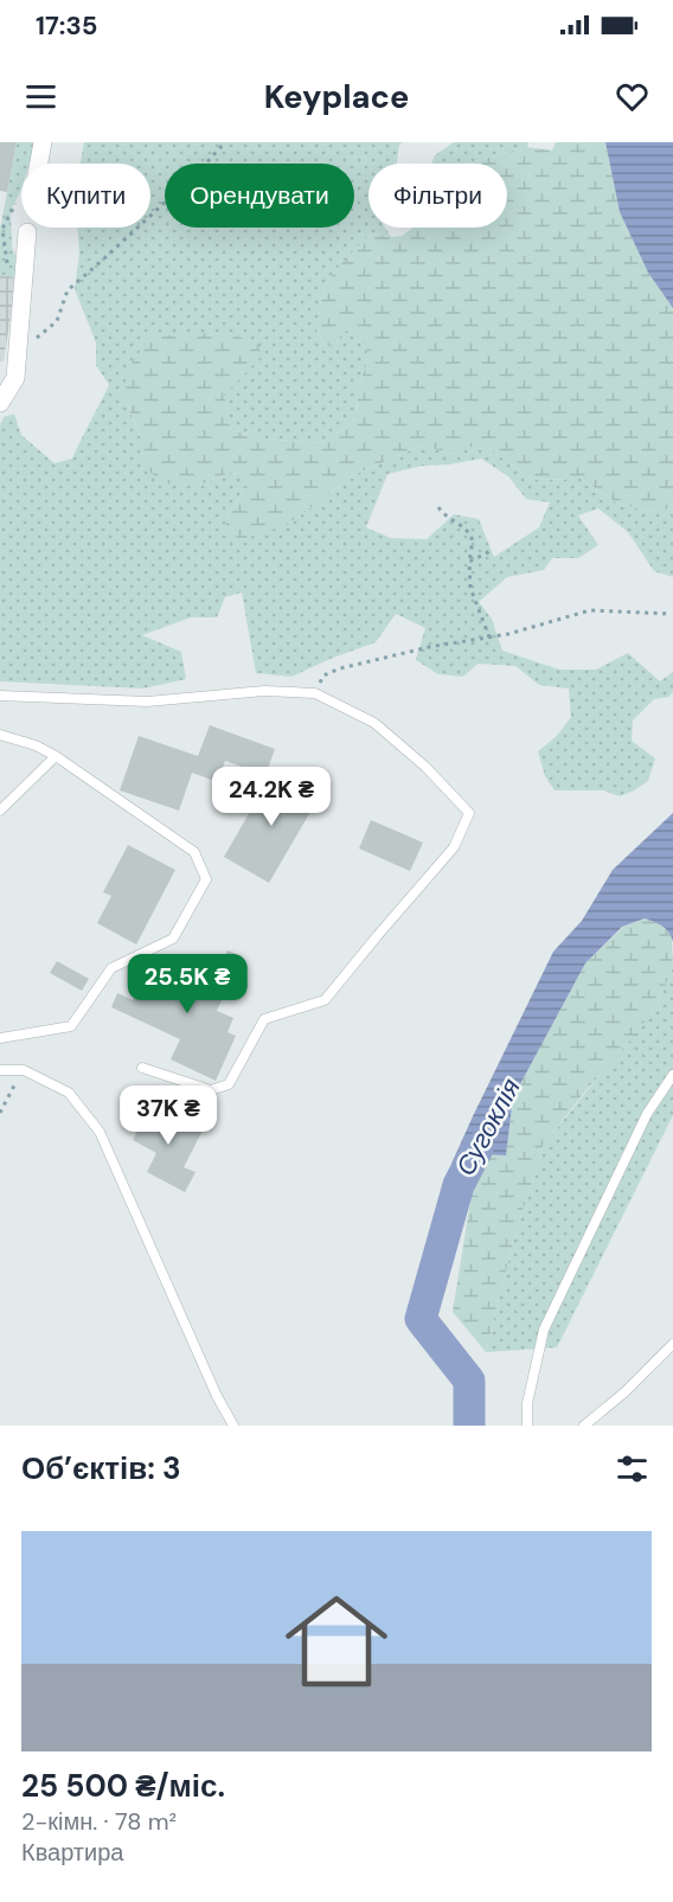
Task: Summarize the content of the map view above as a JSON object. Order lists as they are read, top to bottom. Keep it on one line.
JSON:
{"water":["Сугоклія"],"page":{"status":"17:35","header":"Keyplace","chip":["Купити","Орендувати","Фільтри"],"price":["24.2K ₴","25.5K ₴","37K ₴"],"heading":"Об’єктів: 3","list":[{"name":"25 500 ₴/міс.","note":"2-кімн. · 78 m² · Квартира"}]}}
